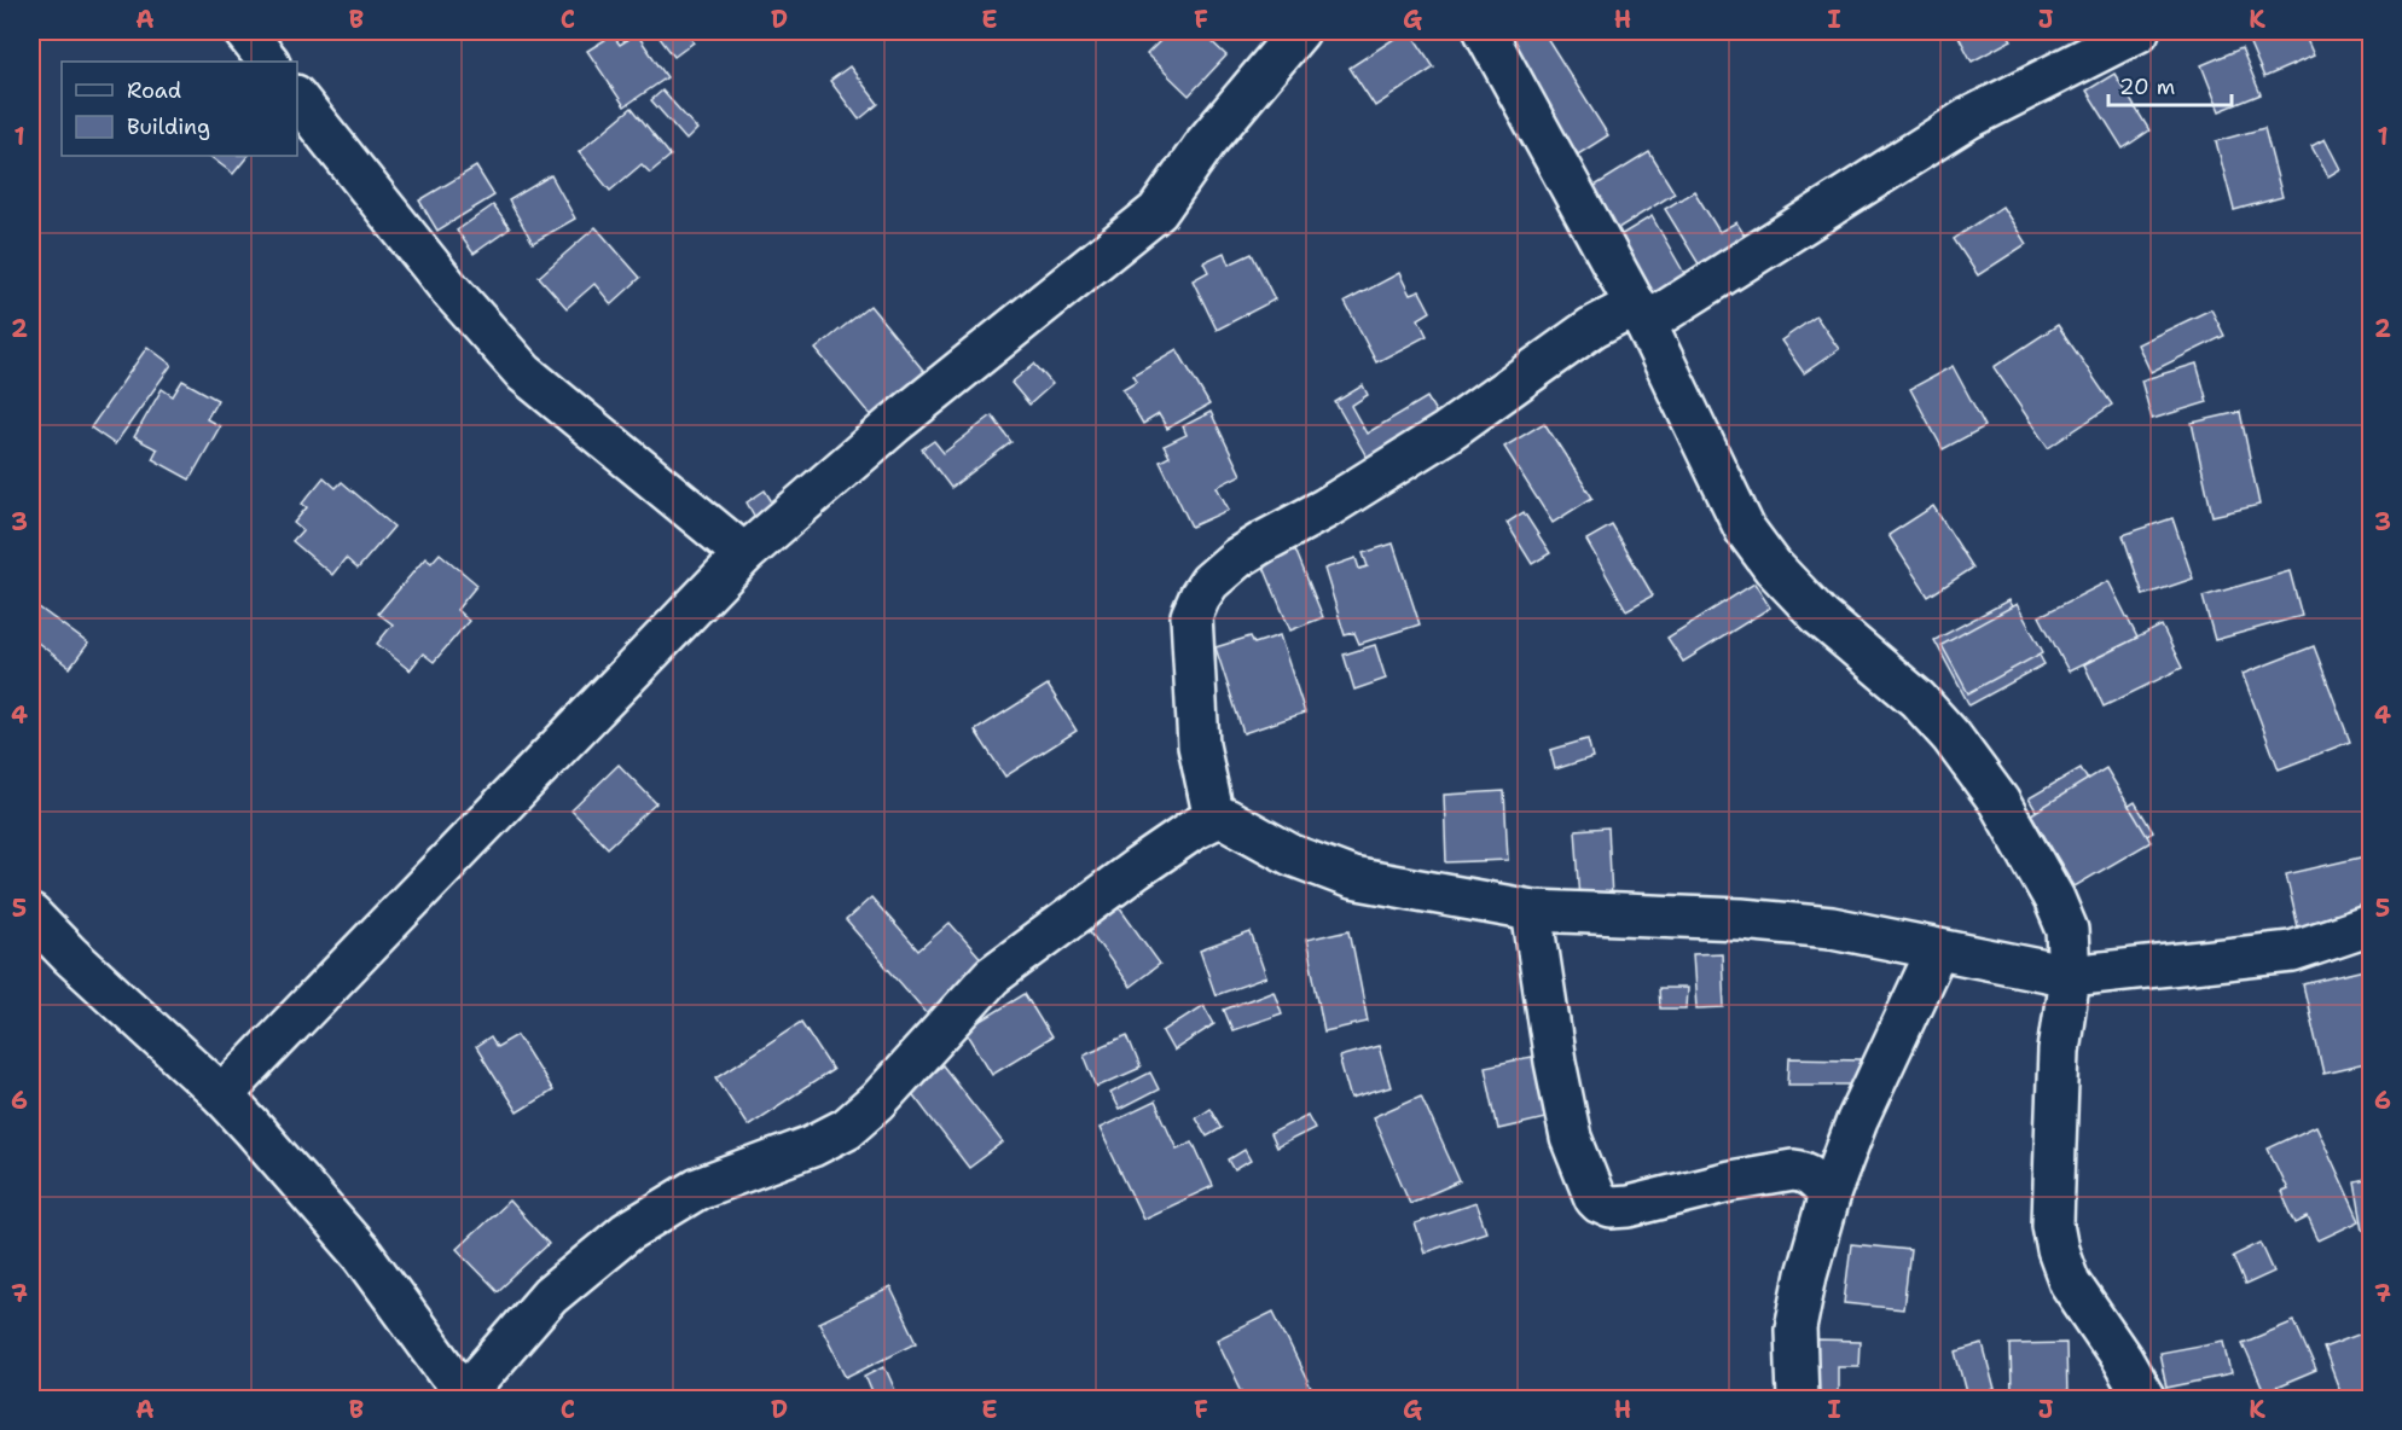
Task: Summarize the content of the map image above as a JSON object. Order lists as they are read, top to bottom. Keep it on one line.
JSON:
{"legend":["Road","Building"],"scale_bar":"20 m","grid":{"columns":["A","B","C","D","E","F","G","H","I","J","K"],"rows":["1","2","3","4","5","6","7"]}}
